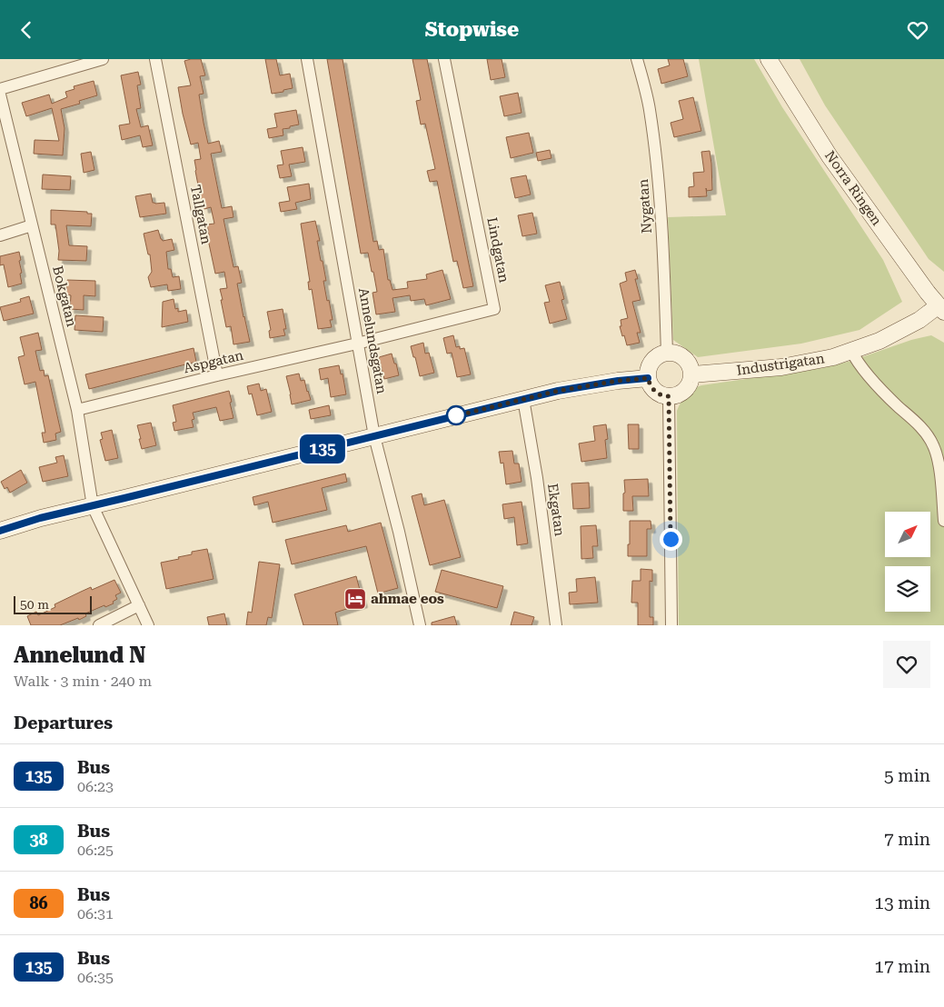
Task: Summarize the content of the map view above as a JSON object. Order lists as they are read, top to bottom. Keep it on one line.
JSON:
{"streets":{"street":["Norra Ringen","Nygatan","Tallgatan","Lindgatan","Bokgatan","Annelundsgatan","Aspgatan","Industrigatan","Ekgatan"]},"crossings":[["Norra Ringen","Industrigatan"],["Nygatan","Industrigatan"],["Tallgatan","Aspgatan"],["Lindgatan","Annelundsgatan"],["Lindgatan","Aspgatan"],["Bokgatan","Aspgatan"],["Annelundsgatan","Aspgatan"]],"places":{"hotel":["ahmae eos"]},"lines":["bus line 135"],"scale_bar":"50 m","north":"top right","page":{"header":"Stopwise","on_map":"135","scale":"50 m","heading":[["Annelund N","Walk · 3 min · 240 m"],"Departures"],"list":[{"mark":"135","name":"Bus","note":"06:23","value":"5 min"},{"mark":"38","name":"Bus","note":"06:25","value":"7 min"},{"mark":"86","name":"Bus","note":"06:31","value":"13 min"},{"mark":"135","name":"Bus","note":"06:35","value":"17 min"}]}}
